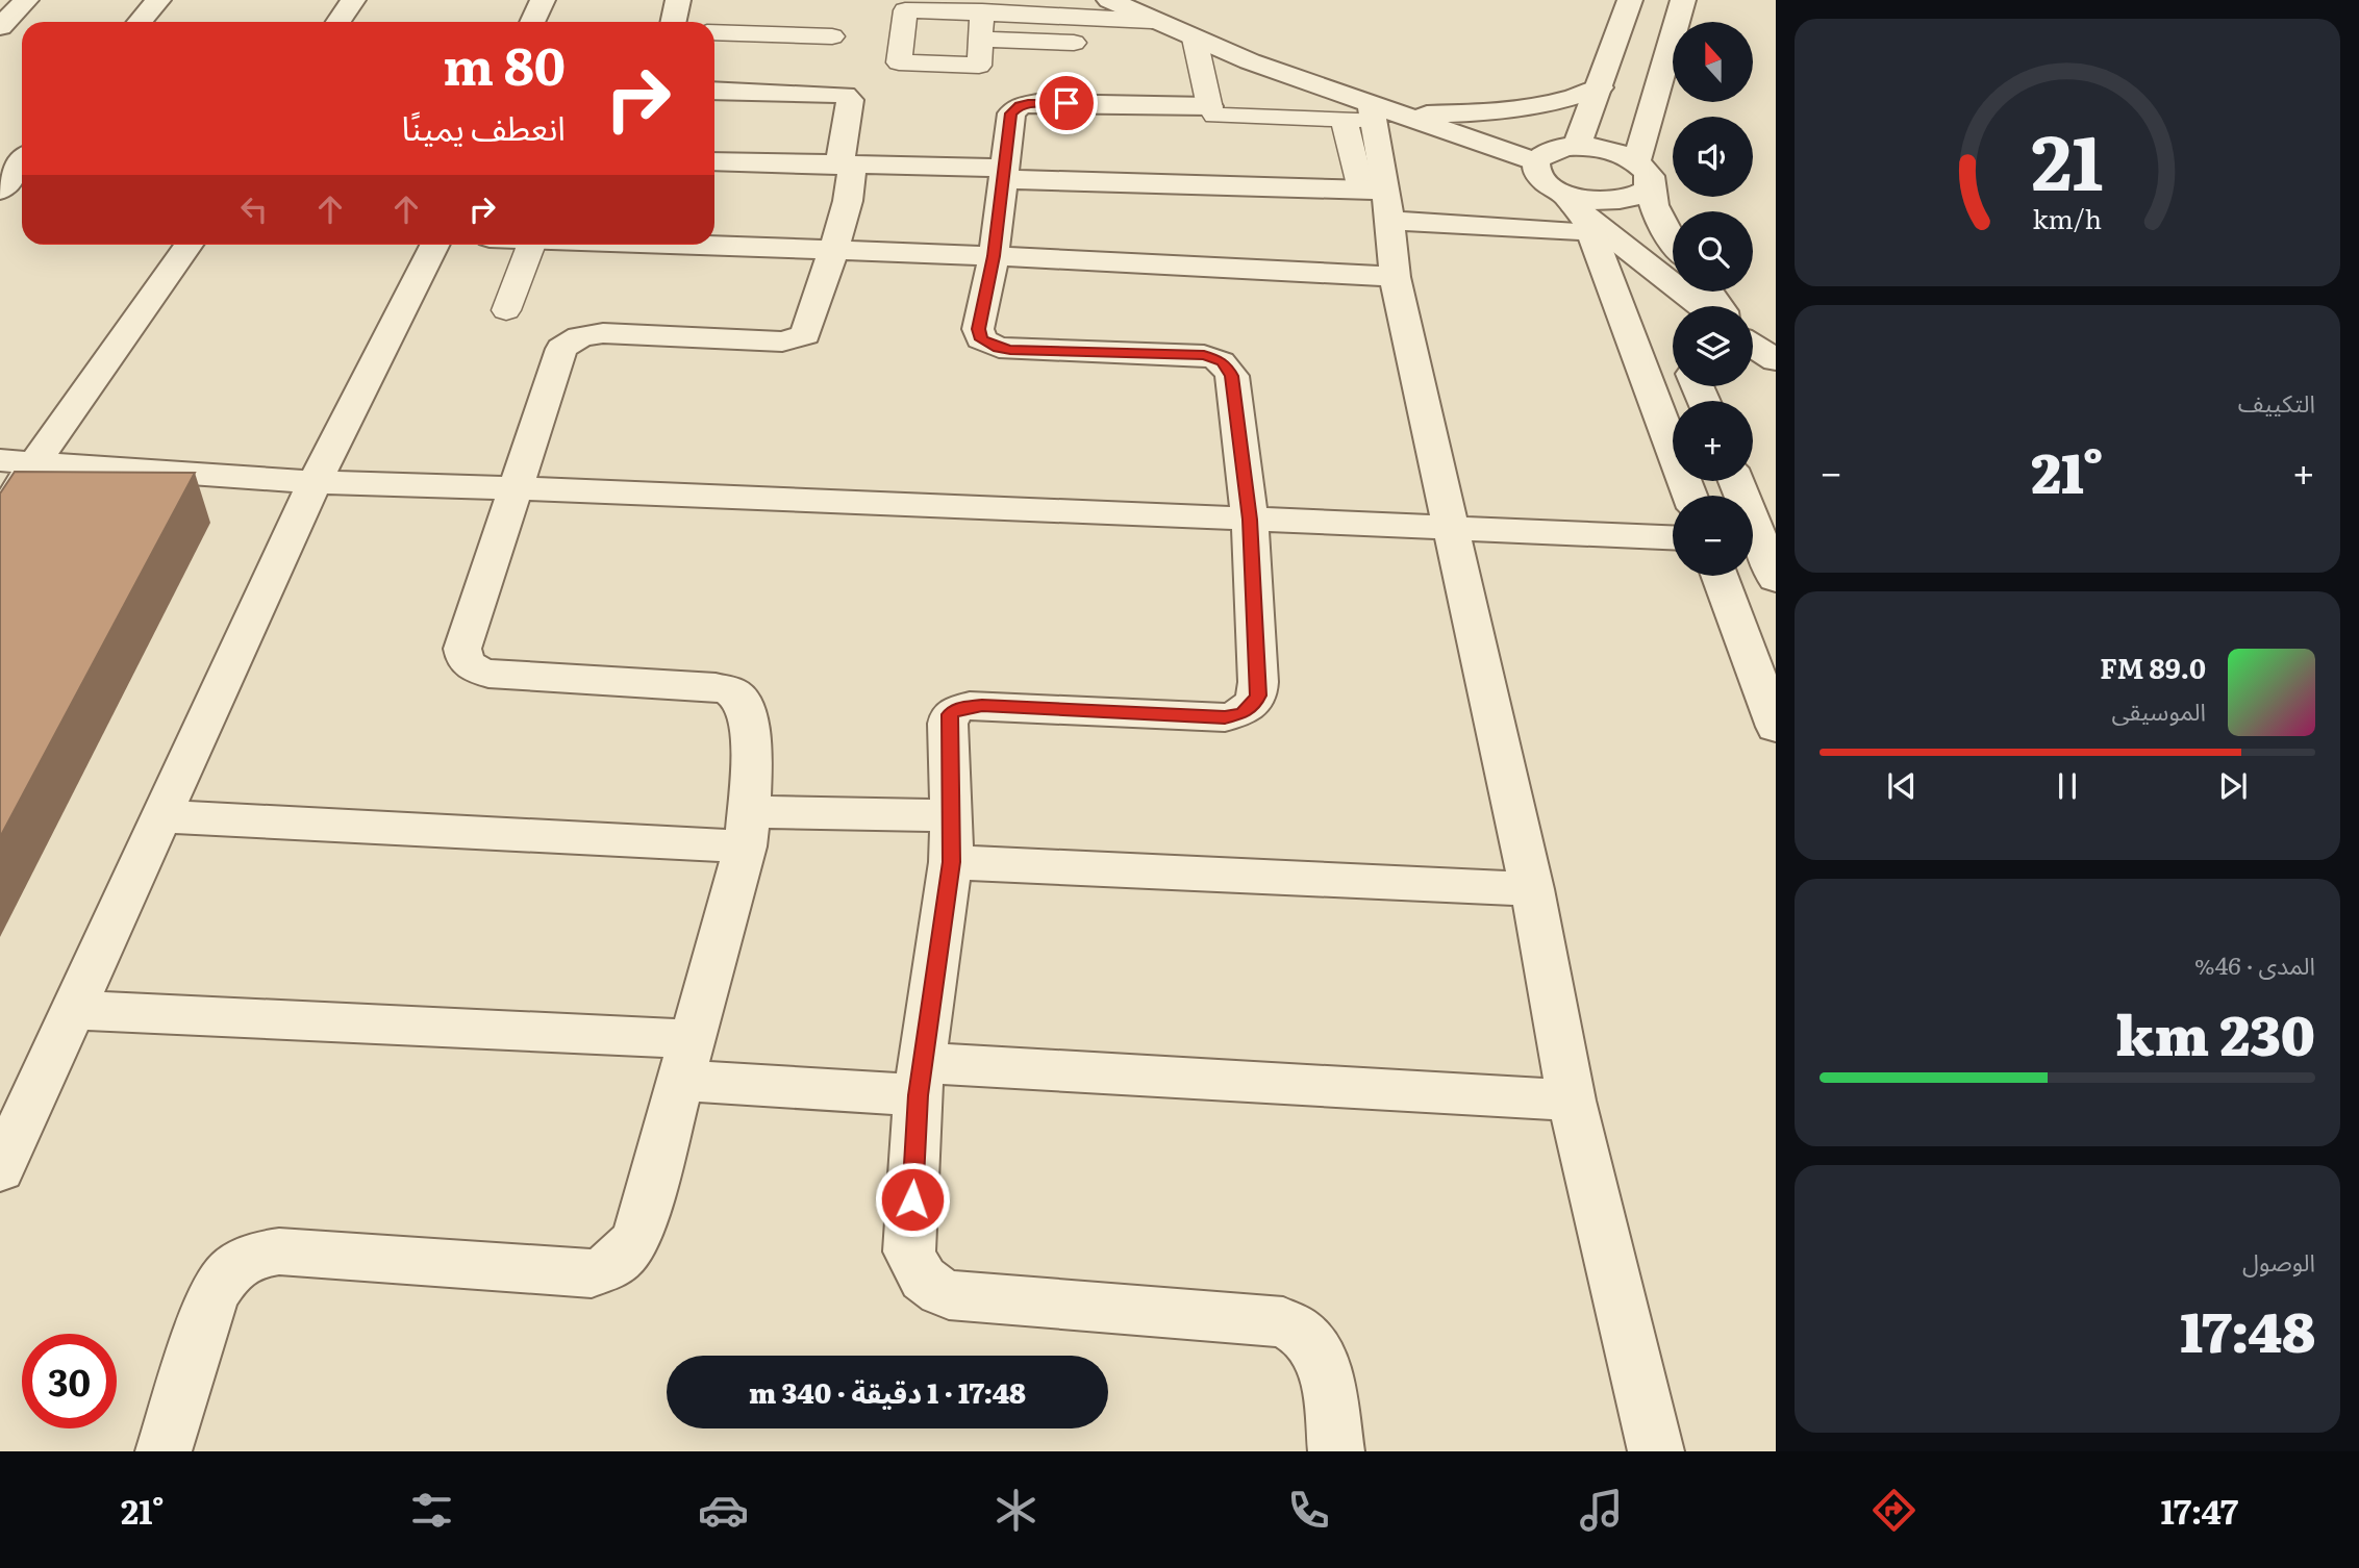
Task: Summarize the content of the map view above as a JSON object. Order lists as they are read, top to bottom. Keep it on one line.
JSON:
{"north":"top","page":{"map_buttons":["+","−"],"turn":["80 m","انعطف يمينًا"],"tile":["التكييف",["المدى · 46%","230 km"],["الوصول","17:48"]],"heat":["−","21°","+"],"song":["89.0 FM","الموسيقى"],"limit":"30","trip":"17:48 · 1 دقيقة · 340 m","tabs":["17:47","21°"],"gauge":["21","km/h"]}}
